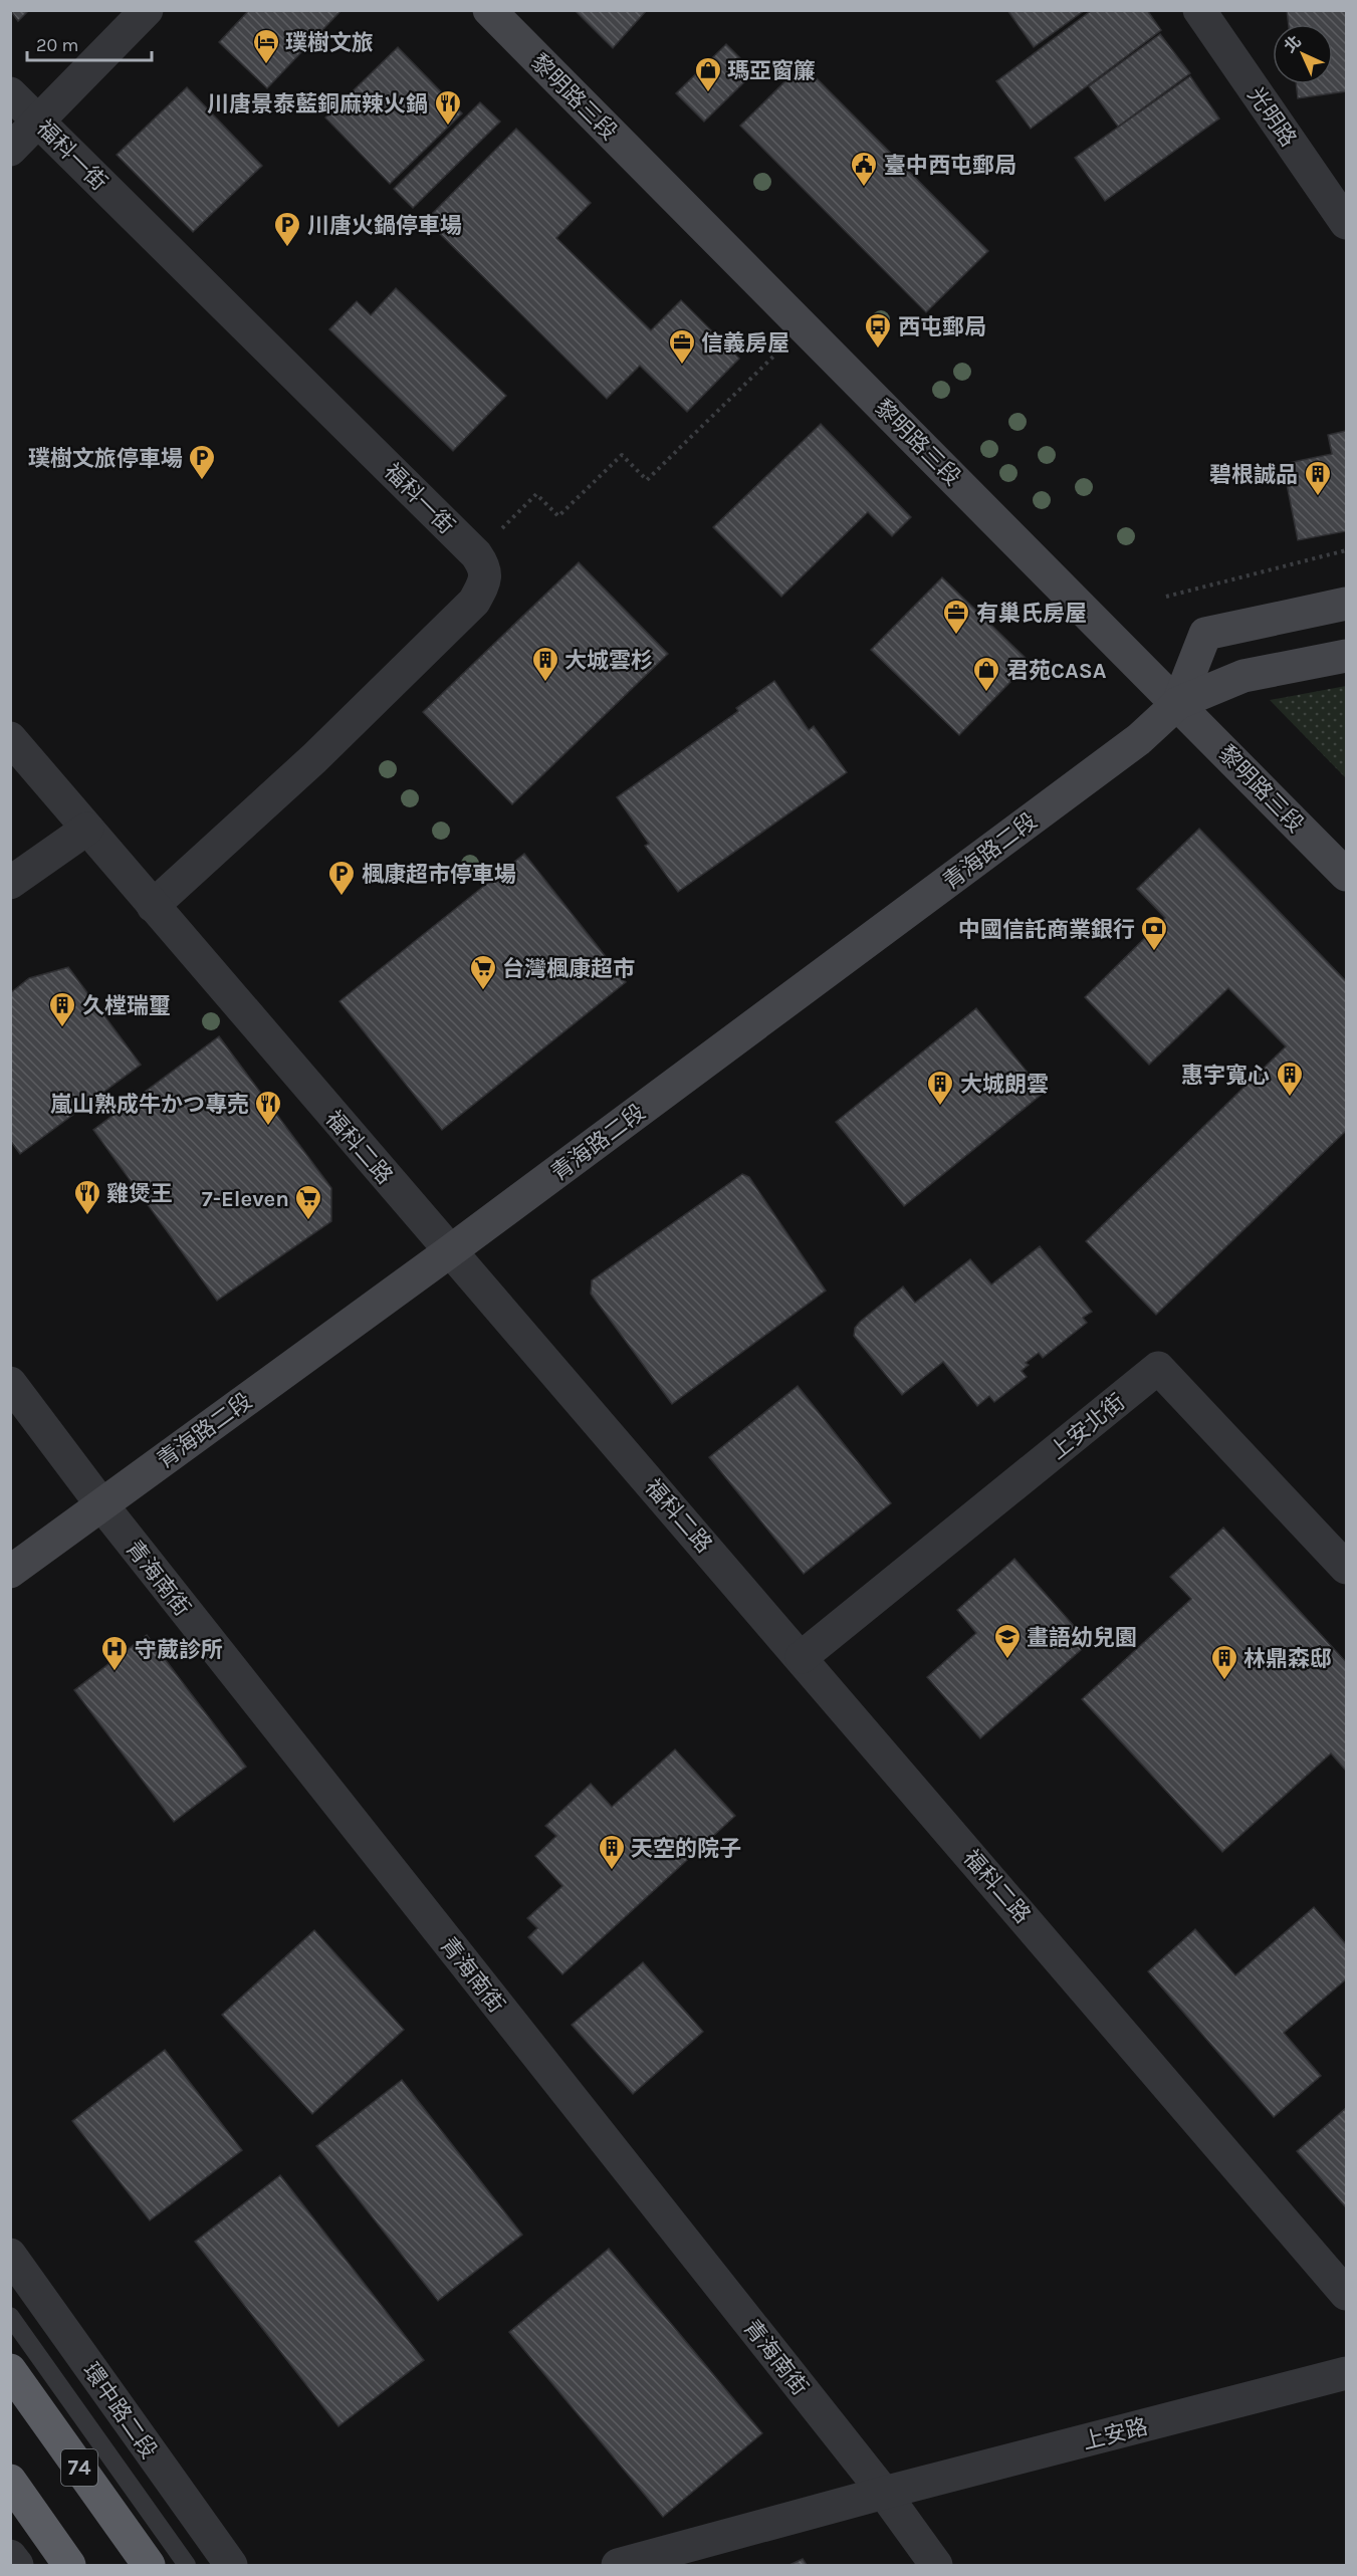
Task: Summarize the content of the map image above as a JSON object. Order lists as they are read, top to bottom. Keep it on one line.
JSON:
{"streets":{"highway":["74"],"main road":["黎明路三段","青海路二段"],"street":["光明路","福科一街","福科二路","上安北街","青海南街","環中路二段","上安路"]},"crossings":[["黎明路三段","青海路二段"],["福科一街","福科二路"],["青海路二段","福科二路"],["青海路二段","青海南街"],["福科二路","上安北街"],["青海南街","上安路"]],"places":{"hotel":["璞樹文旅"],"shop":["瑪亞窗簾","君苑CASA"],"restaurant":["川唐景泰藍銅麻辣火鍋","嵐山熟成牛かつ專売","雞煲王"],"public building":["臺中西屯郵局"],"parking":["川唐火鍋停車場","璞樹文旅停車場","楓康超市停車場"],"bus stop":["西屯郵局"],"office":["信義房屋","有巢氏房屋"],"building":["碧根誠品","大城雲杉","久樘瑞璽","惠宇寬心","大城朗雲","林鼎森邸","天空的院子"],"bank":["中國信託商業銀行"],"supermarket":["台灣楓康超市","7-Eleven"],"school or university":["畫語幼兒園"],"hospital":["守葳診所"]},"scale_bar":"20 m","north":"top left"}
